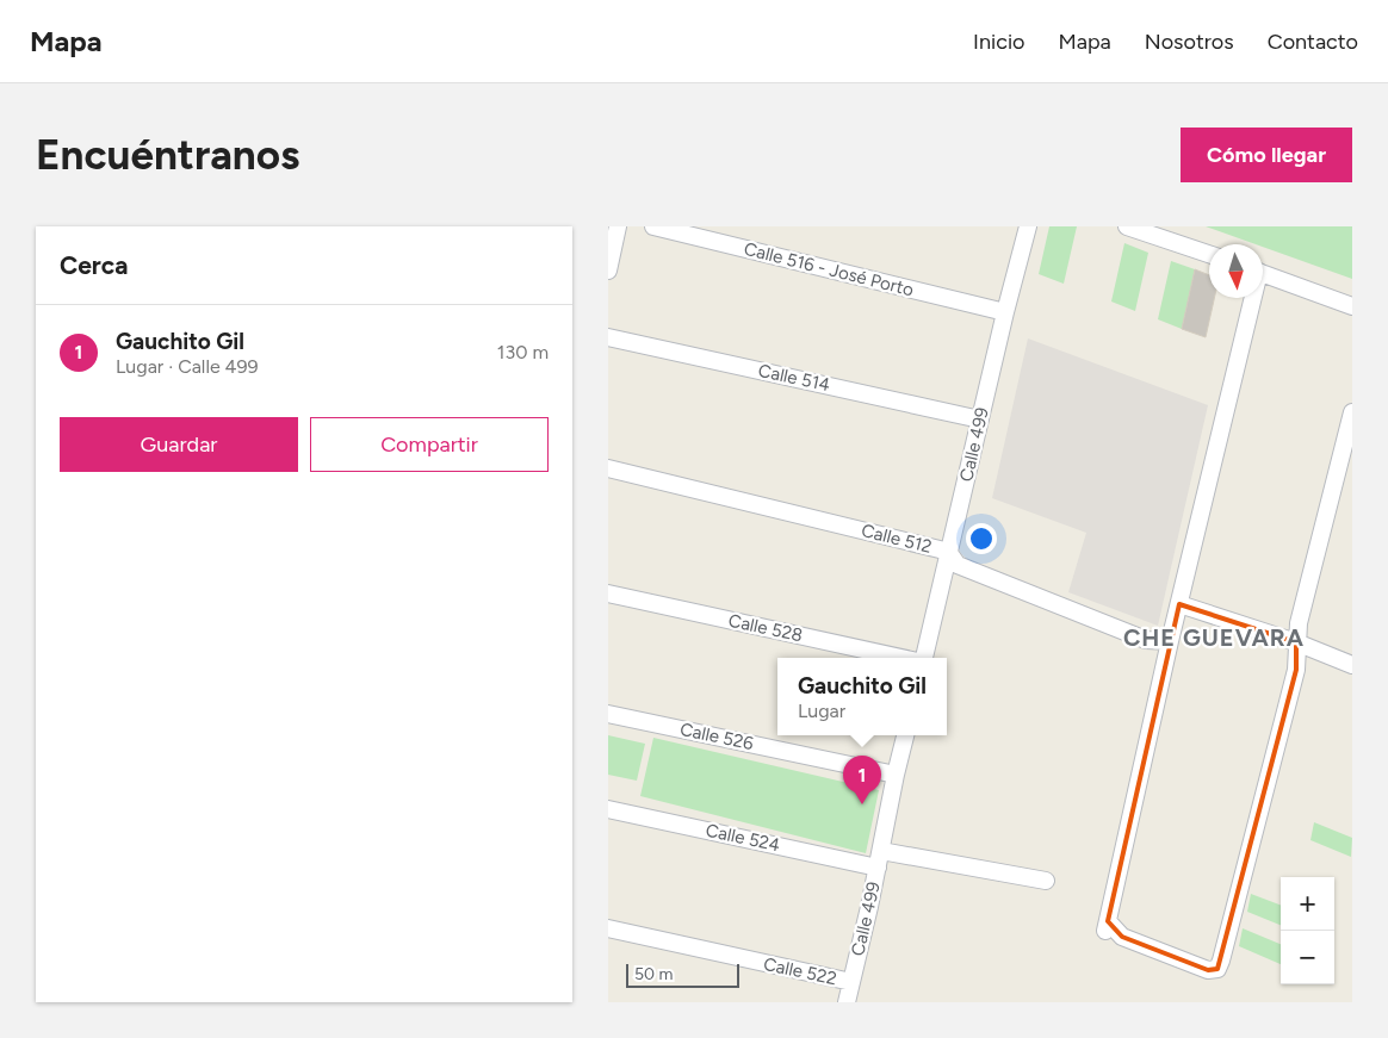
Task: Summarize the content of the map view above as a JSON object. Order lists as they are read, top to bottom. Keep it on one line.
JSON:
{"streets":{"street":["Calle 516 - José Porto","Calle 514","Calle 499","Calle 512","Calle 528","Calle 526","Calle 524","Calle 522"]},"crossings":[["Calle 516 - José Porto","Calle 499"],["Calle 514","Calle 499"],["Calle 499","Calle 512"],["Calle 499","Calle 526"],["Calle 499","Calle 524"],["Calle 499","Calle 522"]],"districts":["CHE GUEVARA"],"scale_bar":"50 m","north":"bottom","page":{"header":"Mapa","nav":["Inicio","Mapa","Nosotros","Contacto"],"buttons":["Cómo llegar",["Guardar","Compartir"]],"title":"Encuéntranos","heading":"Cerca","list":[{"mark":"1","name":"Gauchito Gil","note":"Lugar · Calle 499","value":"130 m"}],"popup":["Gauchito Gil","Lugar"],"pins":"1","map_buttons":["+","−"],"scale":"50 m"}}
